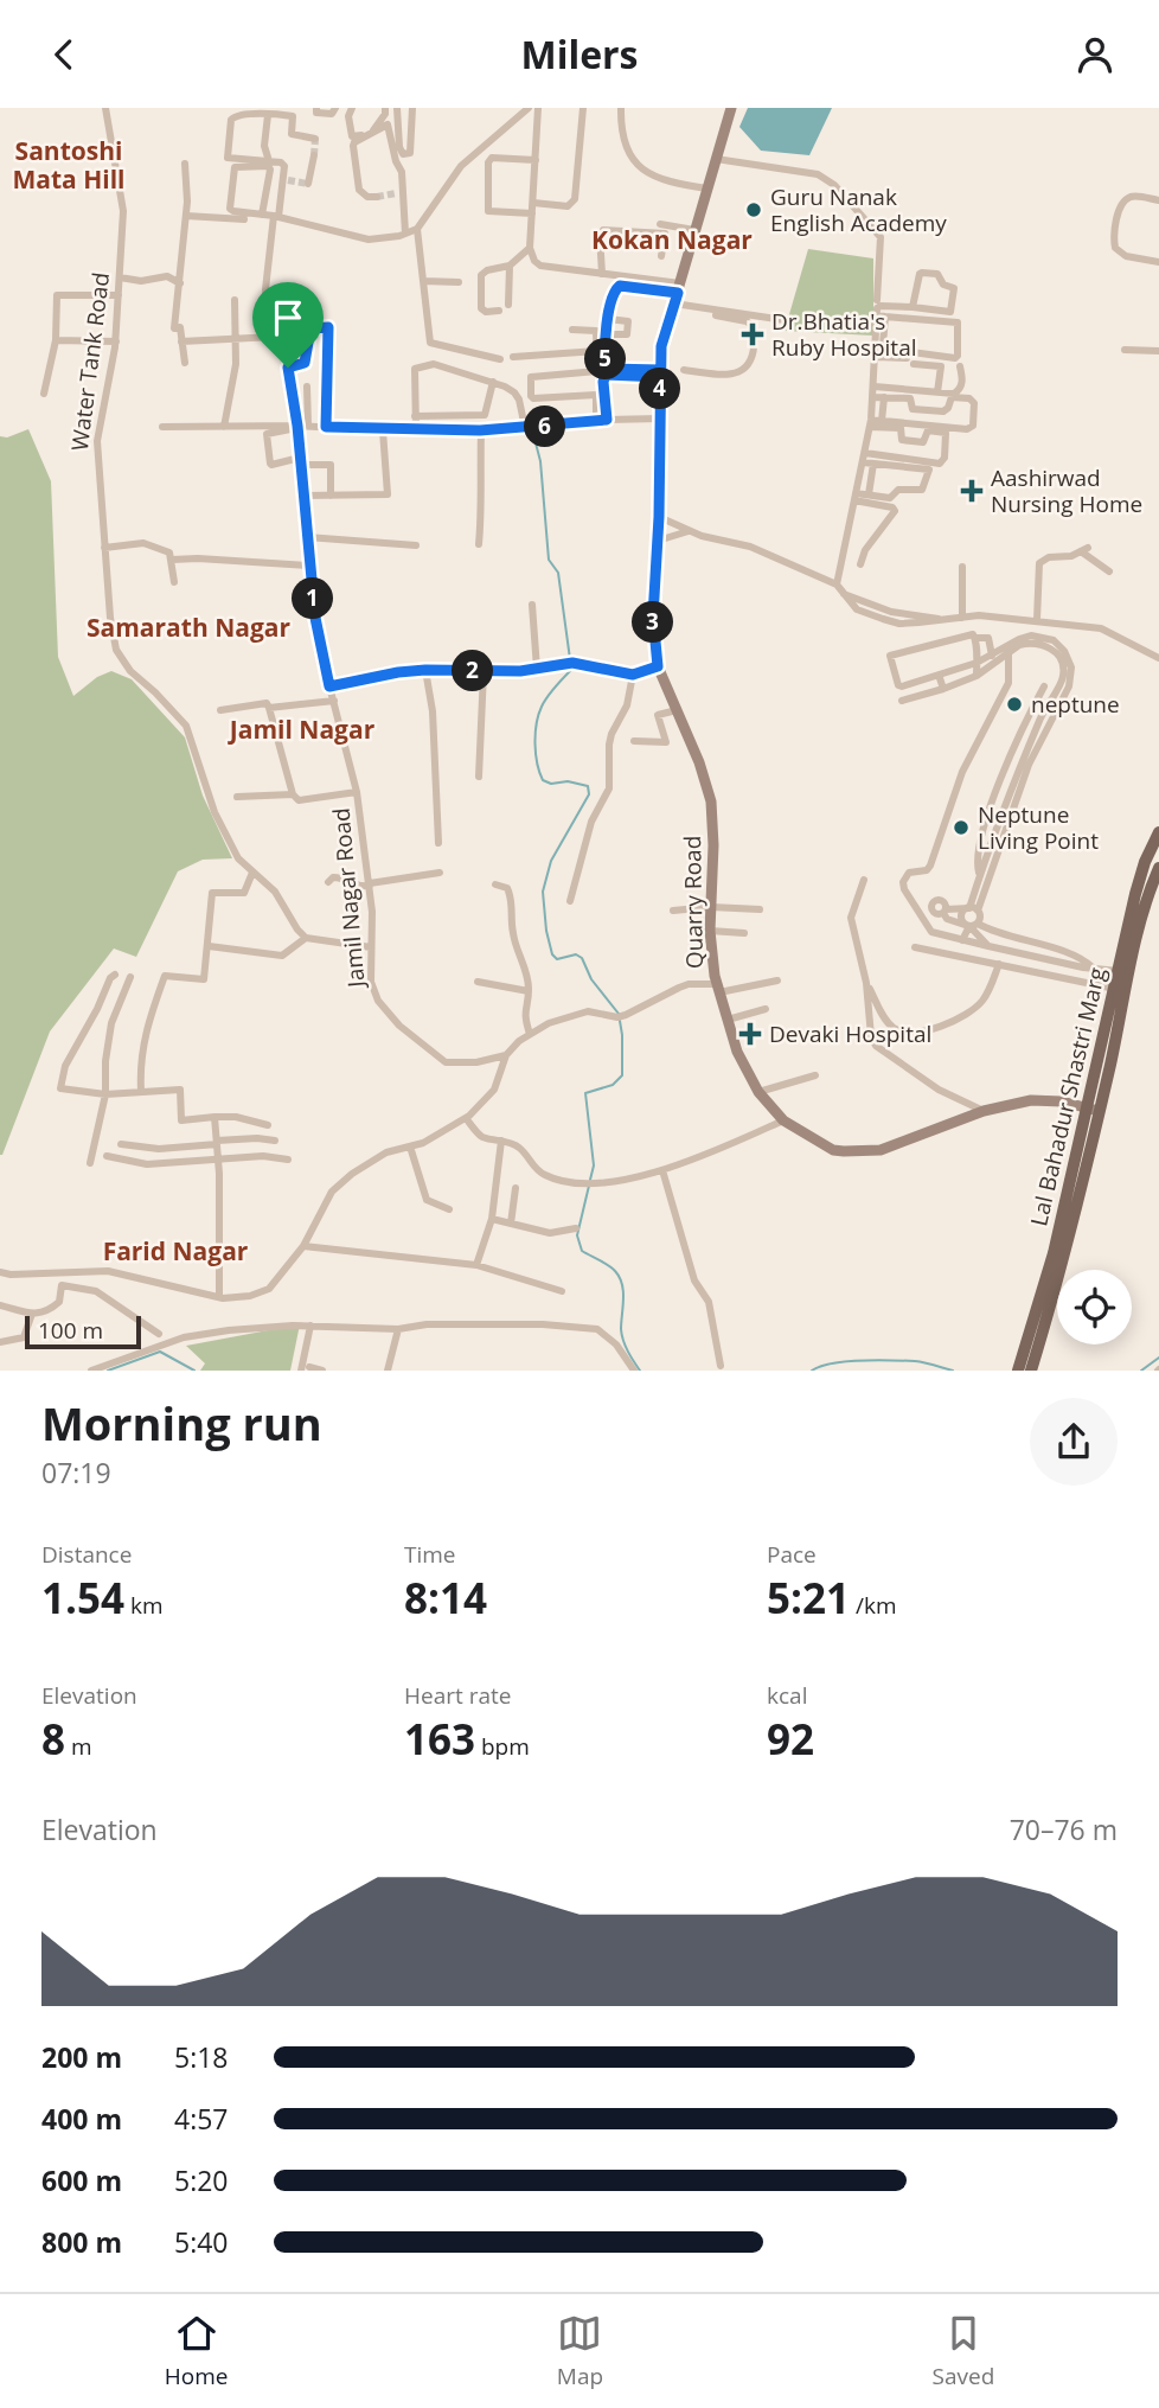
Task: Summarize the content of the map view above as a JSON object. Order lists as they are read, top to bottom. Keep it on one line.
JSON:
{"streets":{"main road":["Quarry Road","Lal Bahadur Shastri Marg"],"street":["Water Tank Road","Jamil Nagar Road"]},"crossings":[["Quarry Road","Lal Bahadur Shastri Marg"]],"districts":["Santoshi Mata Hill","Kokan Nagar","Samarath Nagar","Jamil Nagar","Farid Nagar"],"places":{"other":["Guru Nanak English Academy","neptune","Neptune Living Point"],"health":["Dr.Bhatia's Ruby Hospital","Aashirwad Nursing Home","Devaki Hospital"]},"scale_bar":"100 m","page":{"header":"Milers","pins":["5","4","6","1","3","2"],"scale":"100 m","heading":["Morning run","07:19"],"stats":[["Distance","1.54 km"],["Time","8:14"],["Pace","5:21 /km"],["Elevation","8 m"],["Heart rate","163 bpm"],["kcal","92"]],"chart":["Elevation","70–76 m"],"list":[{"name":"200 m","note":"5:18"},{"name":"400 m","note":"4:57"},{"name":"600 m","note":"5:20"},{"name":"800 m","note":"5:40"}],"tabs":["Home","Map","Saved"]}}
